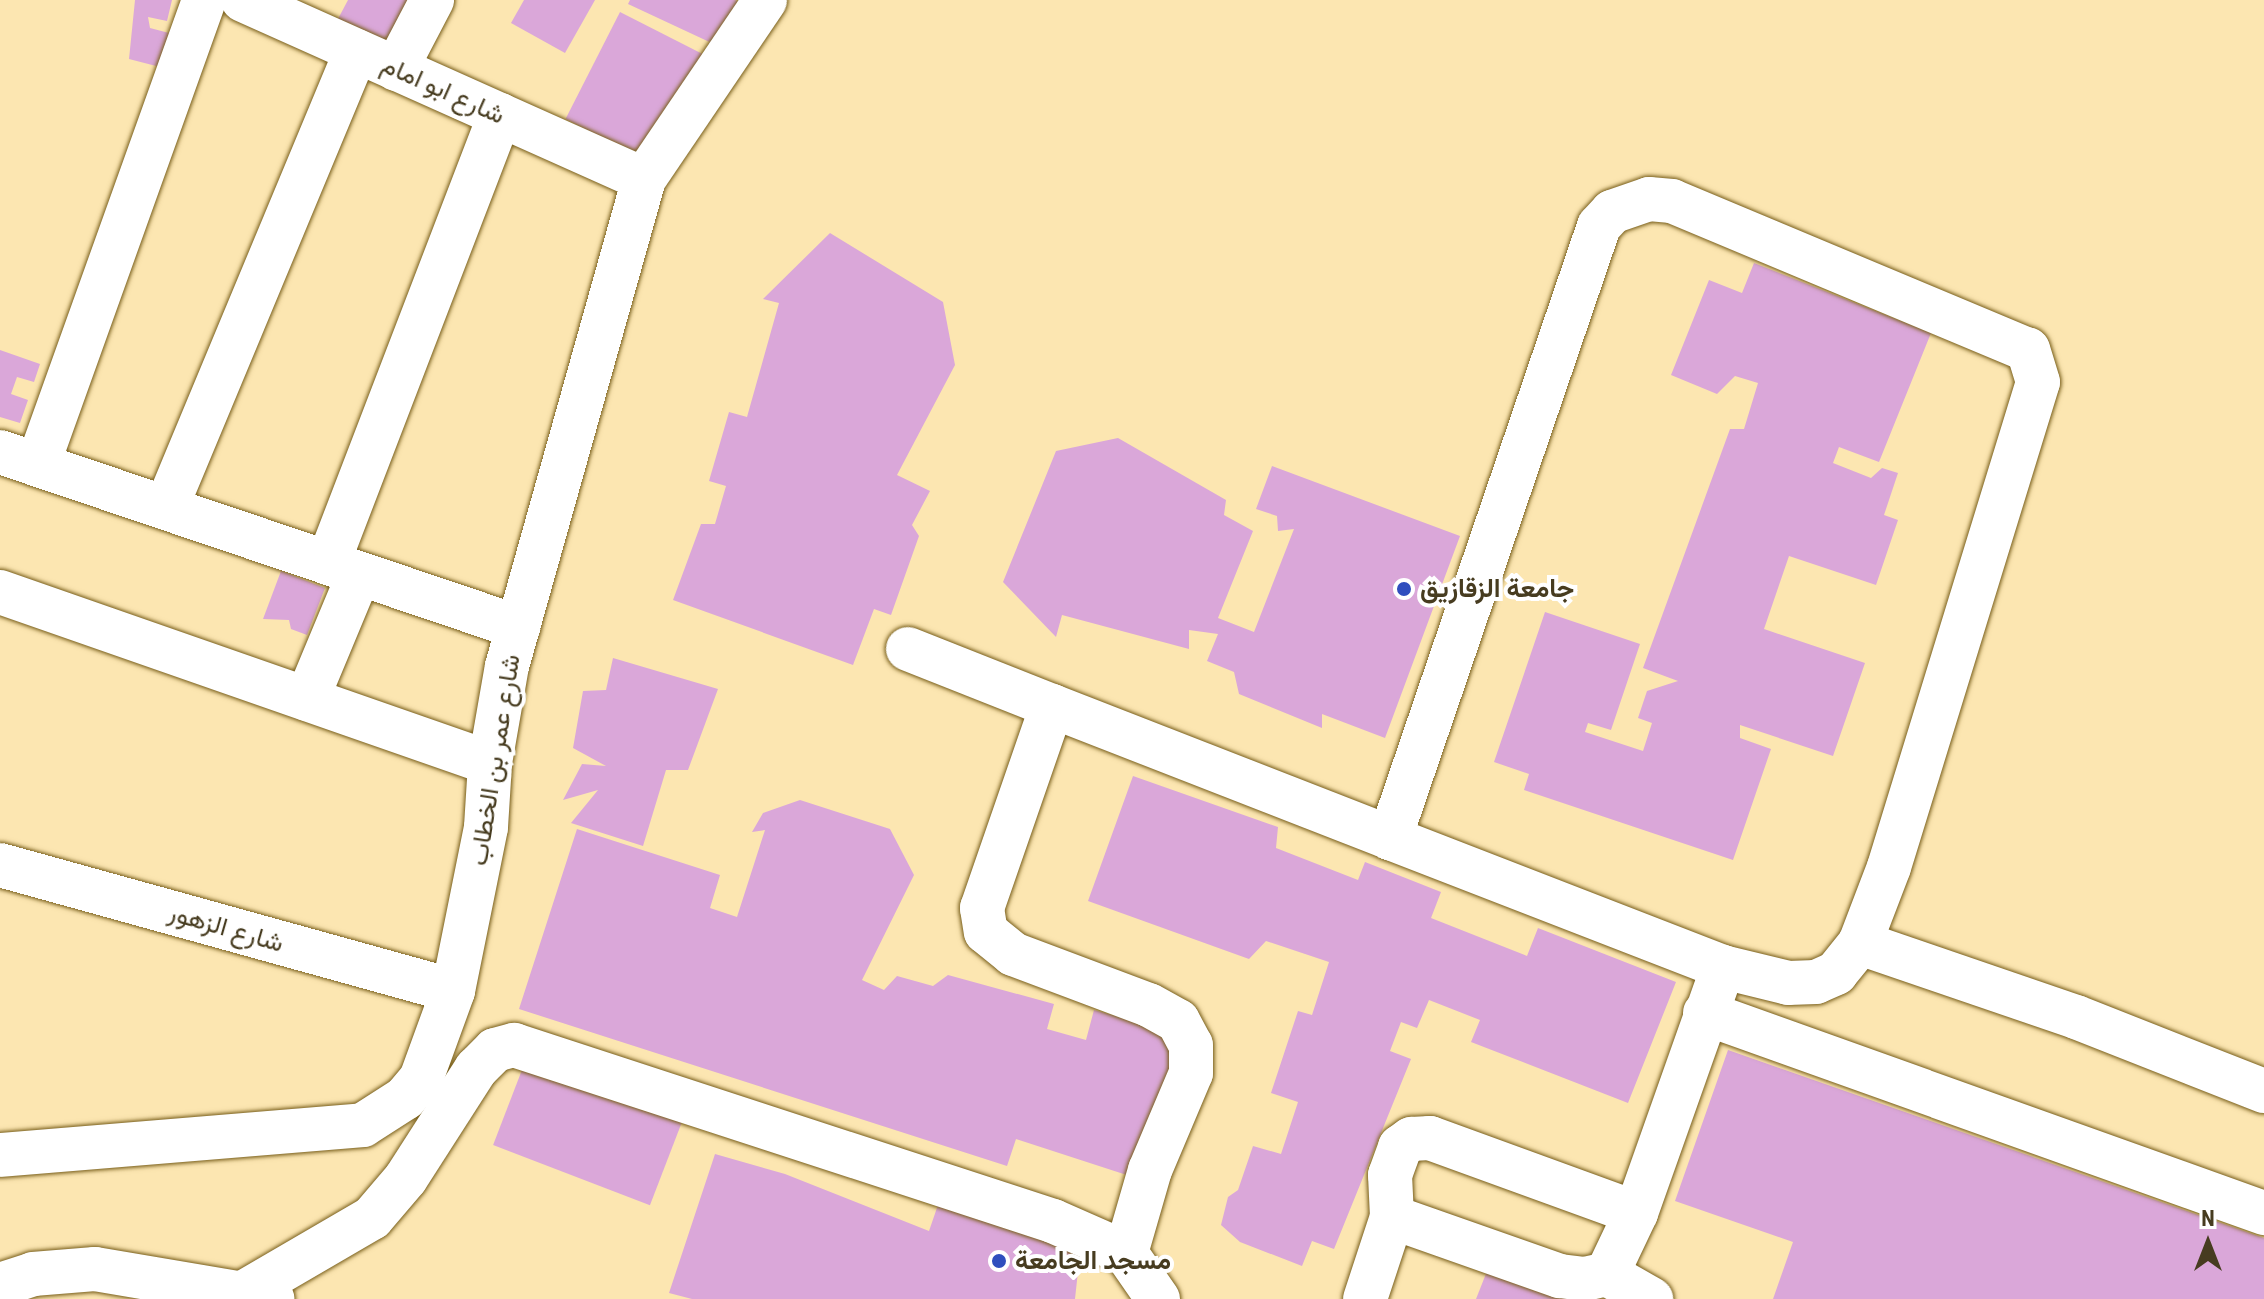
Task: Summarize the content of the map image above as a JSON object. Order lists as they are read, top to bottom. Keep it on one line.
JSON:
{"streets":{"street":["شارع ابو امام","شارع عمر بن الخطاب","شارع الزهور"]},"crossings":[["شارع ابو امام","شارع عمر بن الخطاب"],["شارع عمر بن الخطاب","شارع الزهور"]],"places":["جامعة الزقازيق","مسجد الجامعة"],"north":"top"}
